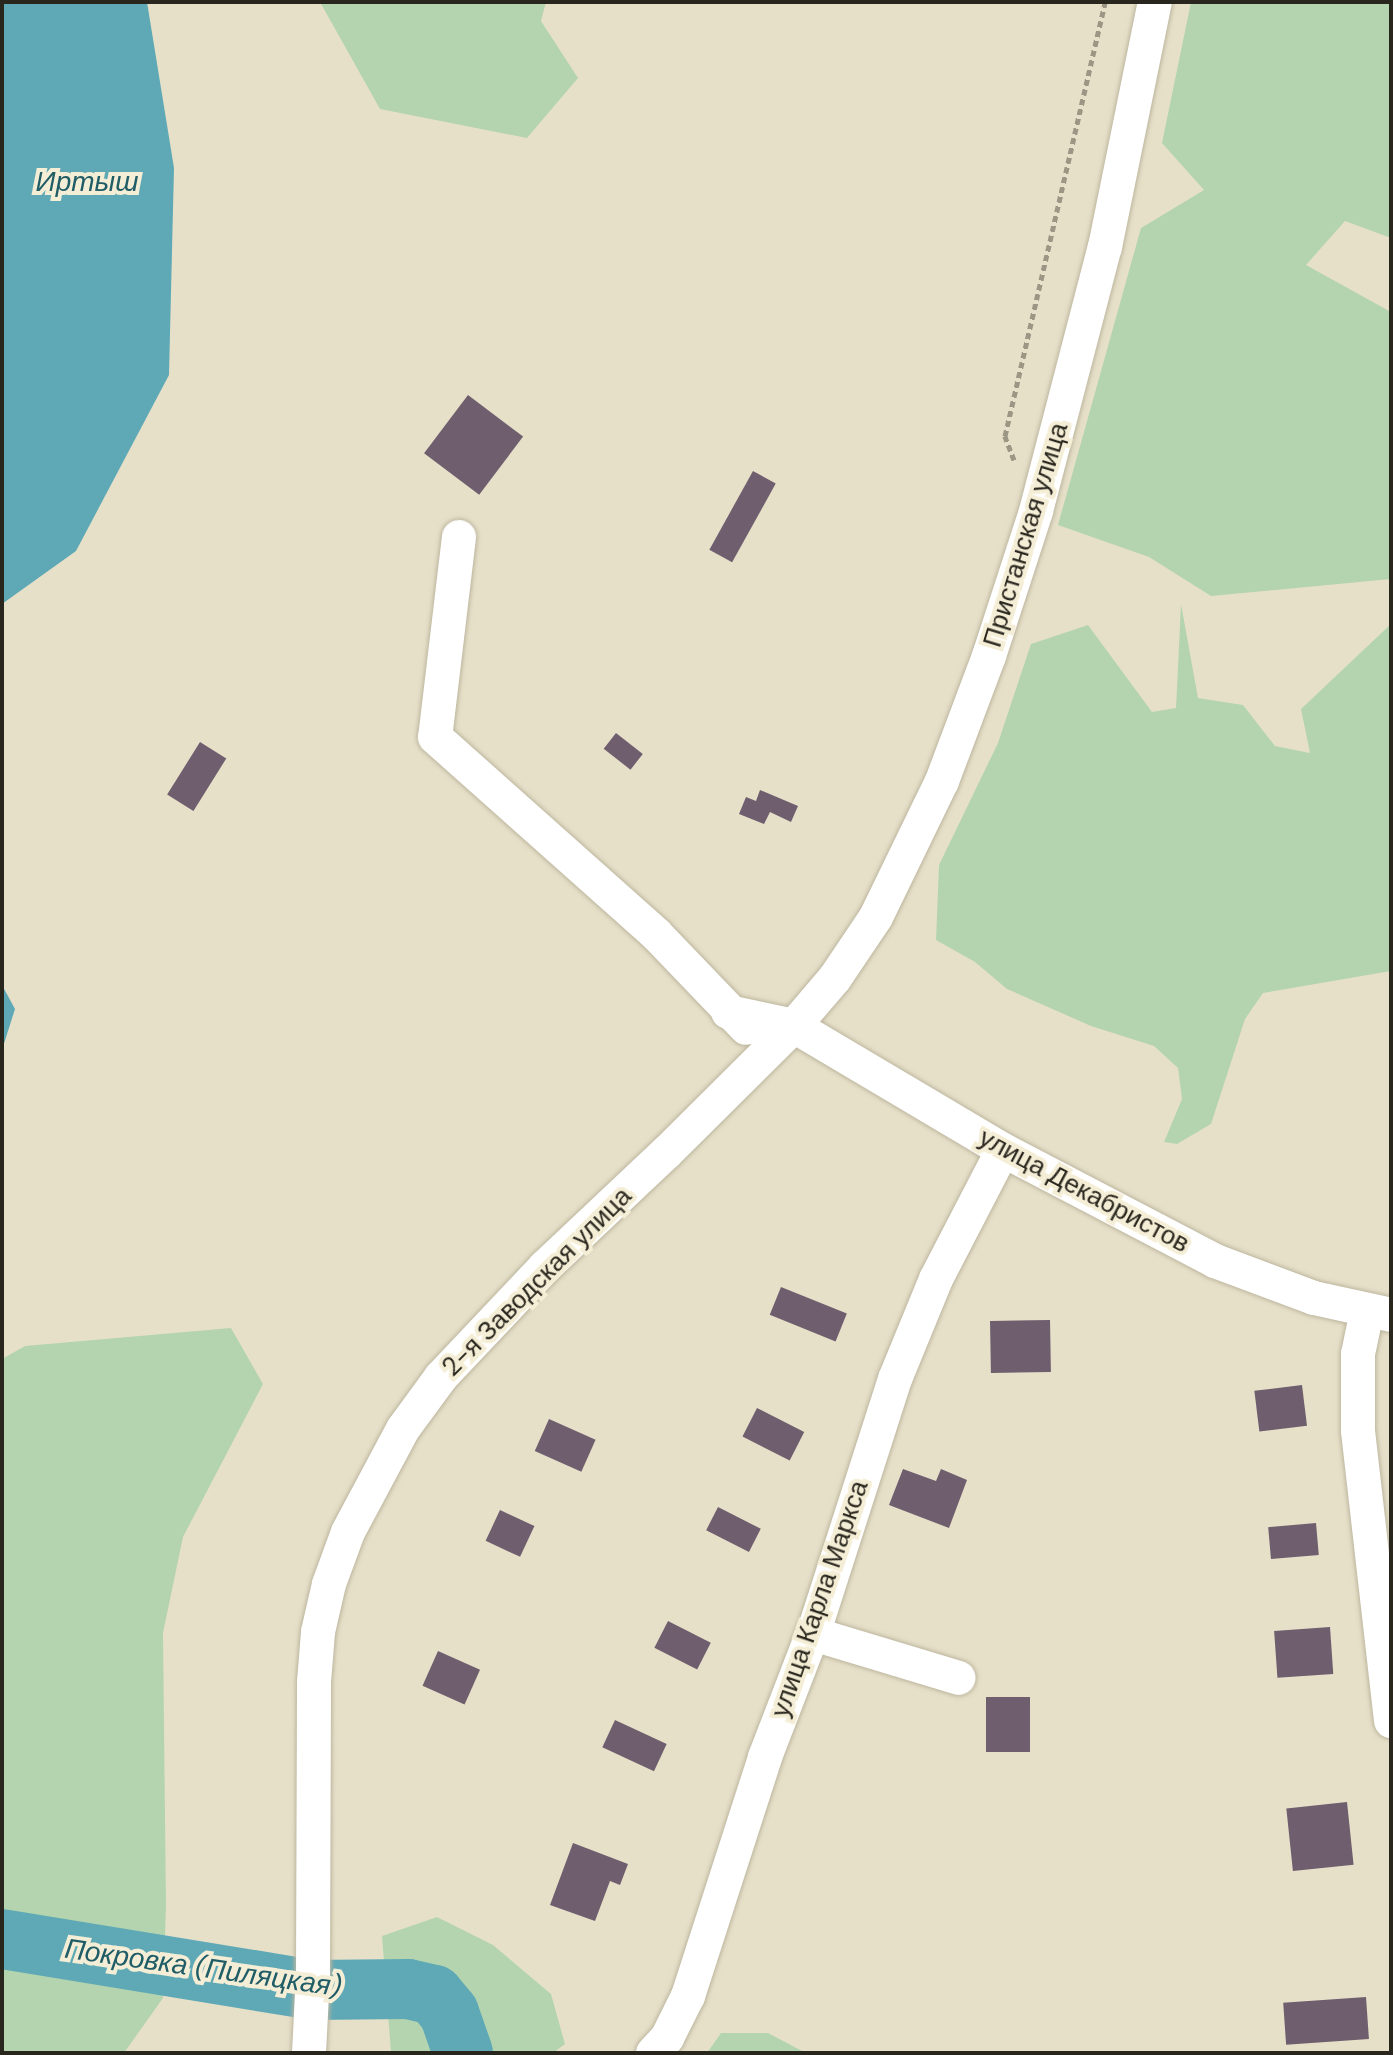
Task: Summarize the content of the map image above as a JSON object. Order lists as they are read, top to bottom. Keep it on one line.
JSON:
{"streets":{"street":["Пристанская улица","улица Декабристов","2-я Заводская улица","улица Карла Маркса"]},"crossings":[["Пристанская улица","улица Декабристов"],["Пристанская улица","2-я Заводская улица"],["улица Декабристов","2-я Заводская улица"],["улица Декабристов","улица Карла Маркса"]],"water":["Иртыш","Покровка (Пиляцкая)"]}
